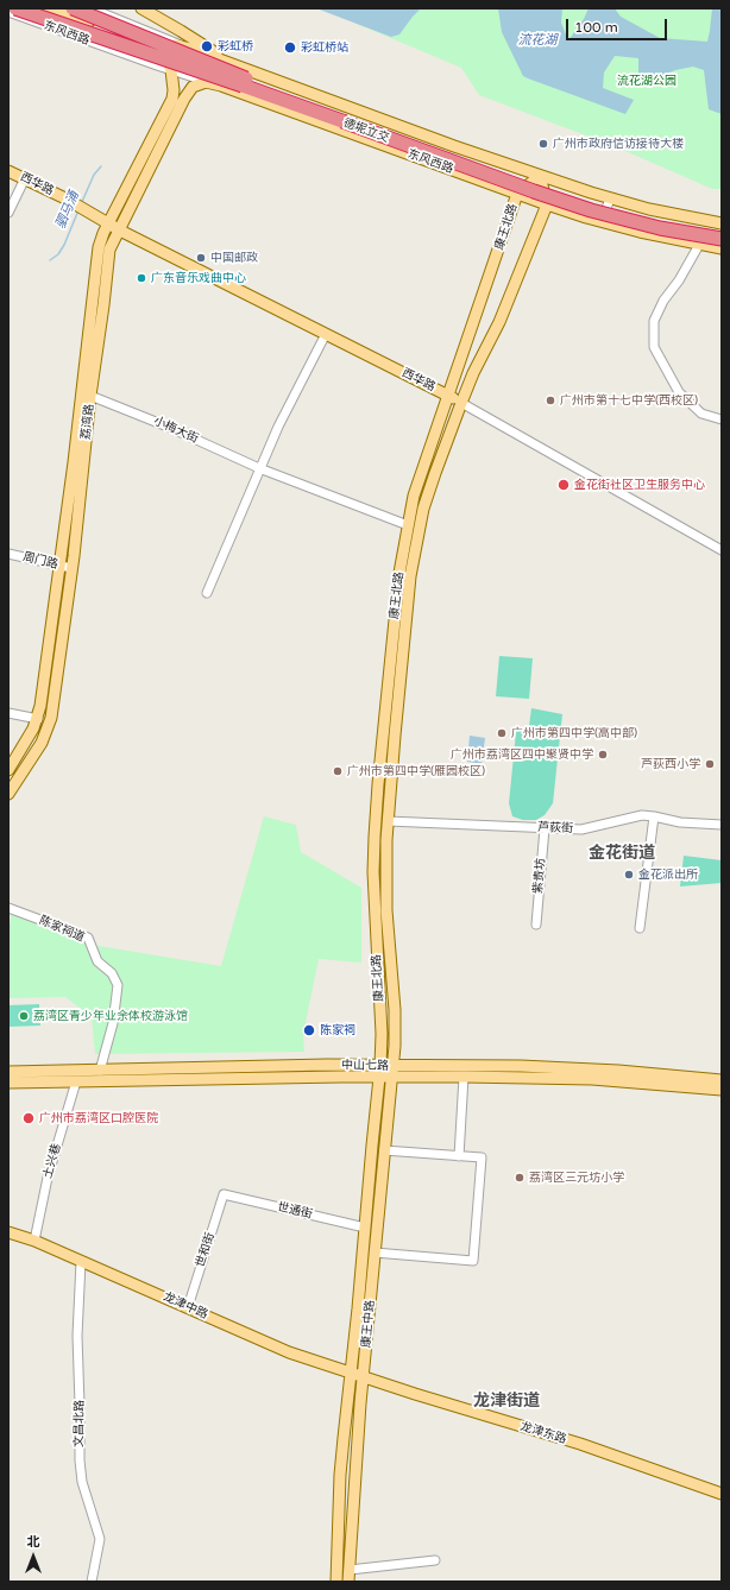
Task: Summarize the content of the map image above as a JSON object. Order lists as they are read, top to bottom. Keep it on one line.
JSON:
{"streets":{"highway":["德坭立交"],"main road":["东风西路","西华路","康王北路","荔湾路","中山七路","龙津中路","康王中路","龙津东路"],"street":["小梅大街","周门路","芦荻街","紫贵坊","陈家祠道","土兴巷","世通街","世和街","文昌北路"]},"crossings":[["东风西路","康王北路"],["东风西路","荔湾路"],["西华路","康王北路"],["西华路","荔湾路"],["康王北路","小梅大街"],["康王北路","芦荻街"],["康王北路","中山七路"],["康王北路","康王中路"],["荔湾路","小梅大街"],["荔湾路","周门路"],["芦荻街","紫贵坊"],["陈家祠道","中山七路"],["中山七路","土兴巷"],["中山七路","康王中路"],["土兴巷","龙津中路"],["世通街","世和街"],["世通街","康王中路"],["世和街","龙津中路"],["龙津中路","康王中路"],["龙津中路","文昌北路"],["龙津中路","龙津东路"],["康王中路","龙津东路"]],"districts":["金花街道","龙津街道"],"water":["流花湖","驷马涌"],"parks":["流花湖公园"],"places":["彩虹桥","彩虹桥站","广州市政府信访接待大楼","中国邮政","广东音乐戏曲中心","广州市第十七中学(西校区)","金花街社区卫生服务中心","广州市第四中学(高中部)","广州市荔湾区四中聚贤中学","芦荻西小学","广州市第四中学(雁园校区)","金花派出所","荔湾区青少年业余体校游泳馆","陈家祠","广州市荔湾区口腔医院","荔湾区三元坊小学"],"scale_bar":"100 m","north":"top"}
